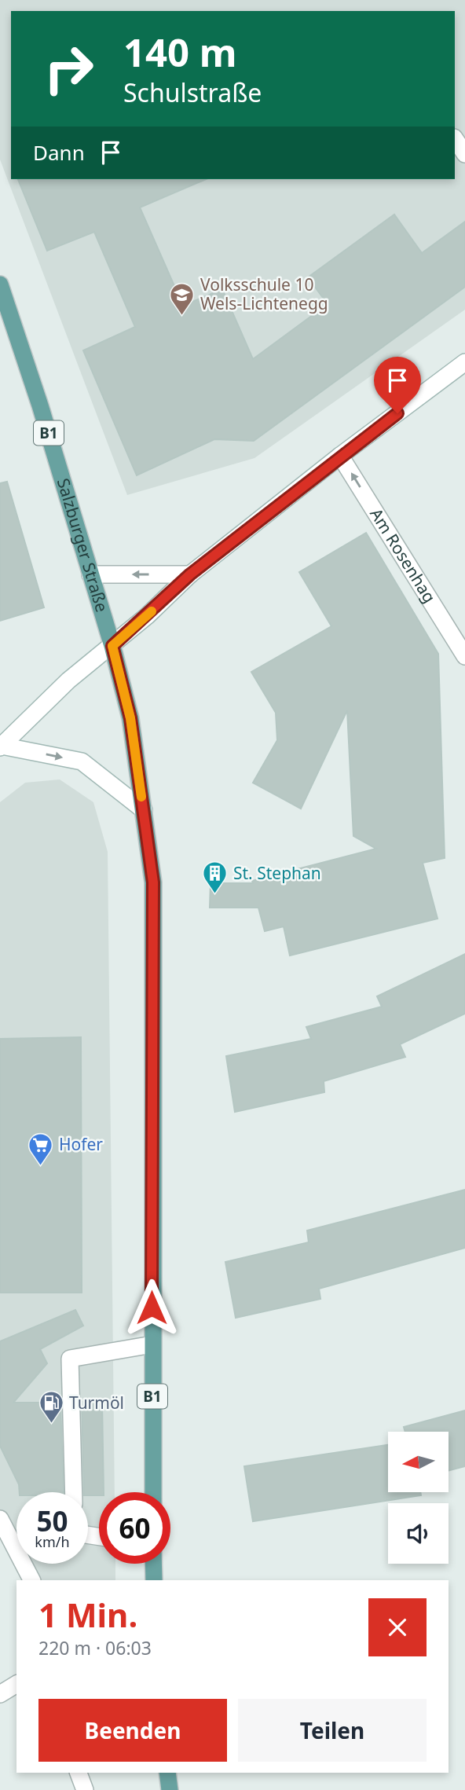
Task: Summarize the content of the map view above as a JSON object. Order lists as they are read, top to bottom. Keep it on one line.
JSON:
{"streets":{"main road":["B1","Salzburger Straße"],"street":["Am Rosenhag"]},"one_way":["Am Rosenhag"],"places":{"school or university":["Volksschule 10 Wels-Lichtenegg"],"building":["St. Stephan"],"supermarket":["Hofer"],"fuel station":["Turmöl"]},"north":"left","page":{"turn":["140 m","Schulstraße"],"then":"Dann","speed":"50 km/h","limit":"60","heading":["1 Min.","220 m · 06:03"],"buttons":["Beenden","Teilen"]}}
